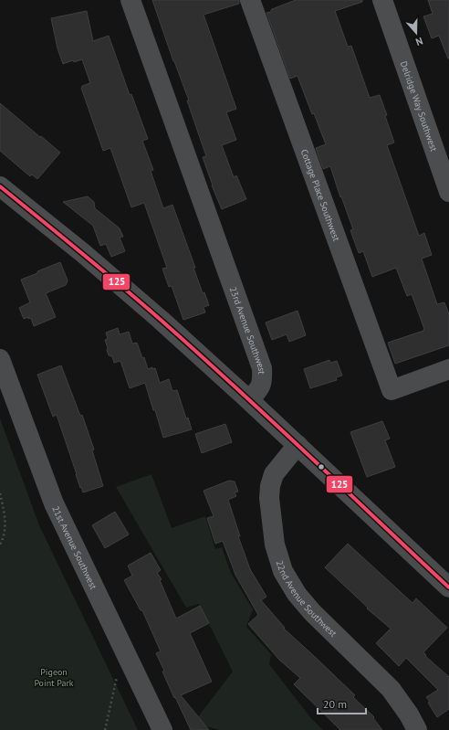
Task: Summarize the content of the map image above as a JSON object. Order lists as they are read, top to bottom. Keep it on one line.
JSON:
{"streets":{"main road":["Delridge Way Southwest"],"street":["Cottage Place Southwest","23rd Avenue Southwest","21st Avenue Southwest","22nd Avenue Southwest"]},"parks":["Pigeon Point Park"],"lines":["transit line 125"],"scale_bar":"20 m","north":"bottom"}
